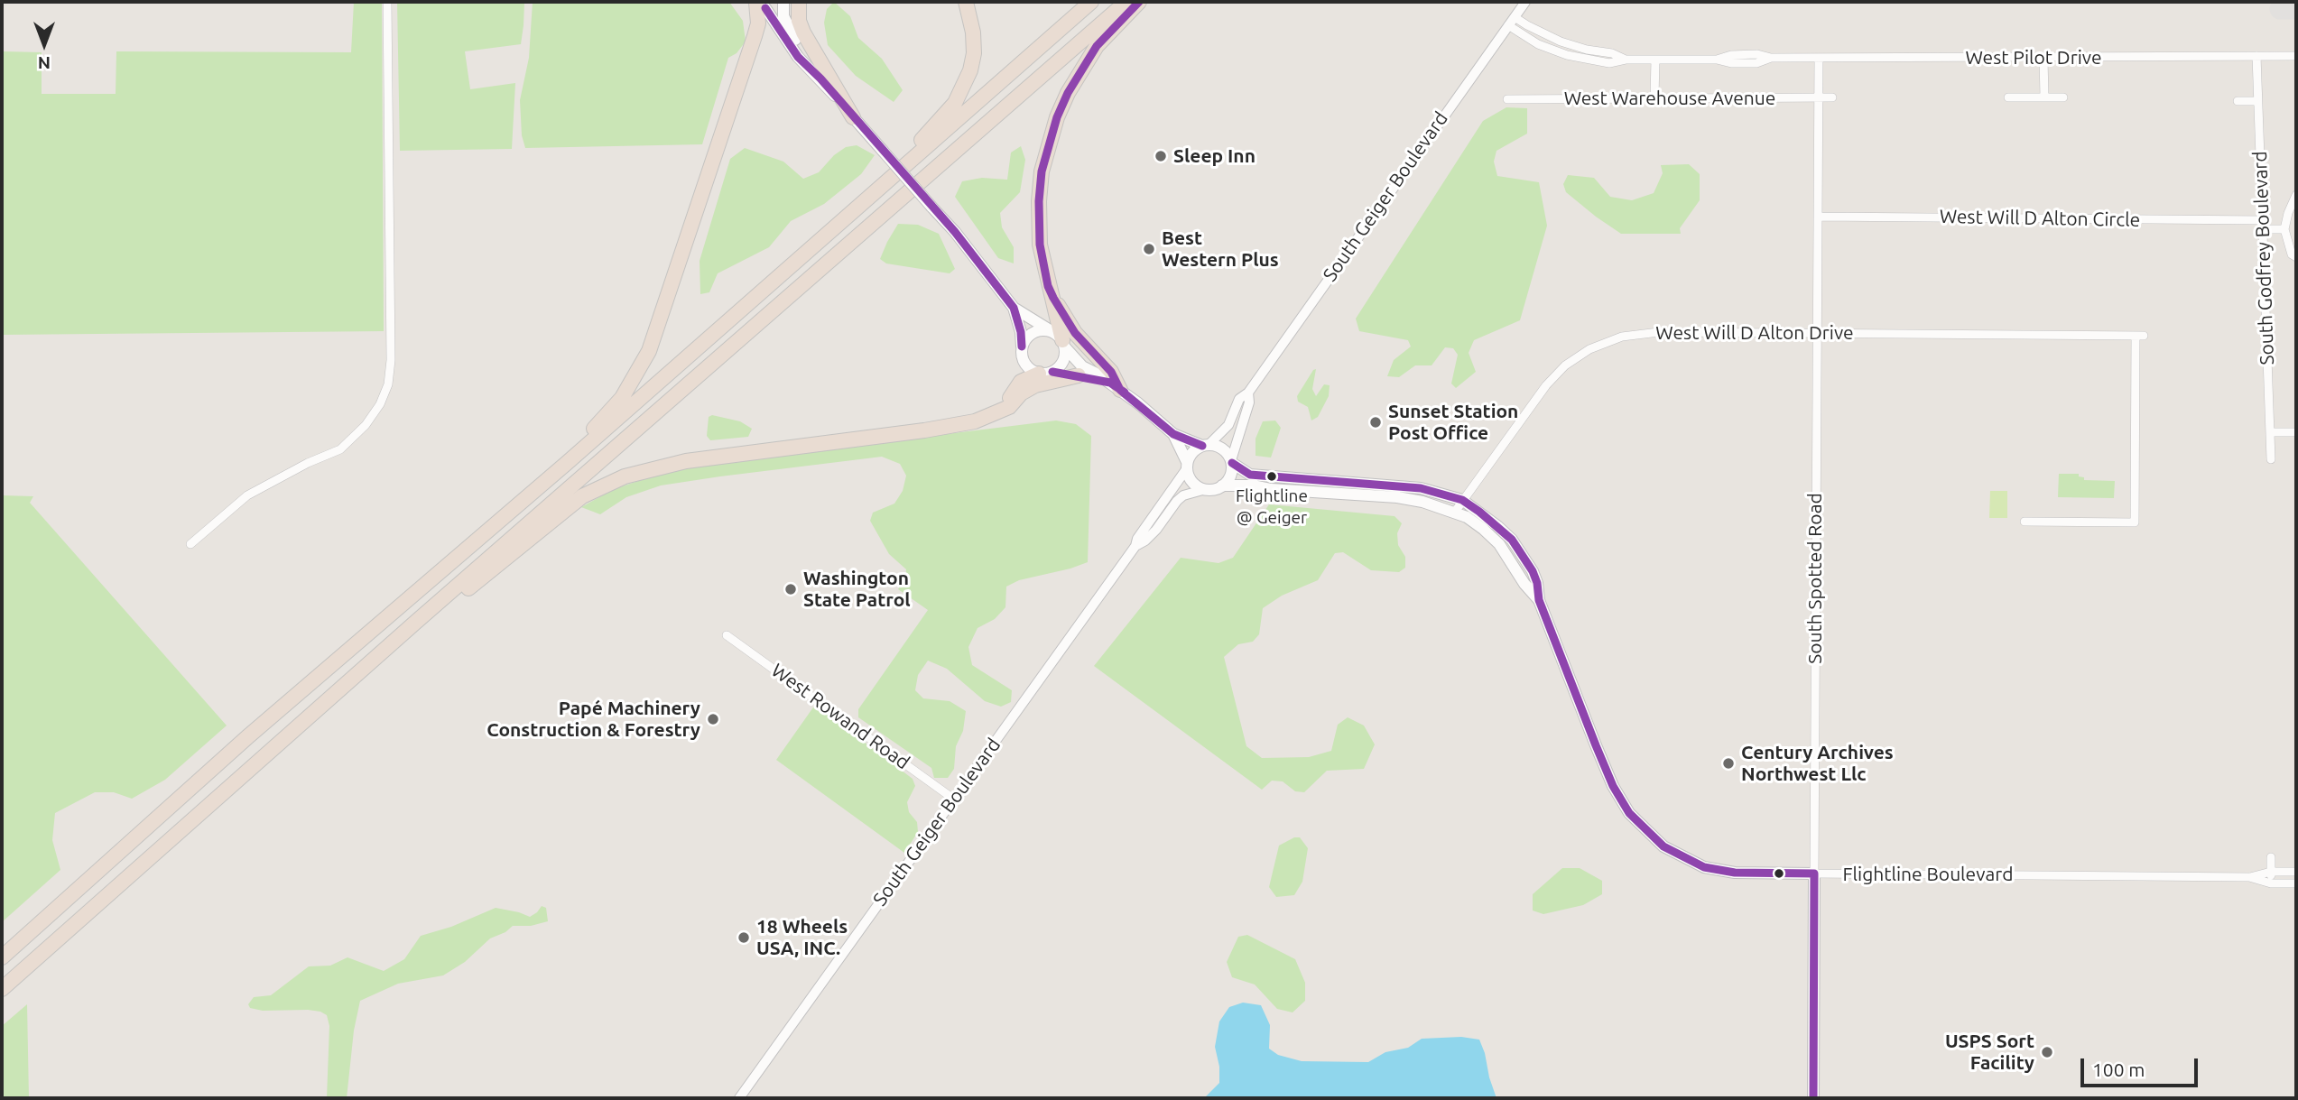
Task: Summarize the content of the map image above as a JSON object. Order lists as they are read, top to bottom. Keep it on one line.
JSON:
{"streets":{"main road":["South Spotted Road","Flightline Boulevard"],"street":["West Pilot Drive","West Warehouse Avenue","South Geiger Boulevard","West Will D Alton Circle","South Godfrey Boulevard","West Will D Alton Drive","West Rowand Road"]},"crossings":[["West Pilot Drive","South Geiger Boulevard"],["West Pilot Drive","South Godfrey Boulevard"],["West Pilot Drive","South Spotted Road"],["West Warehouse Avenue","South Spotted Road"],["South Geiger Boulevard","West Rowand Road"],["South Geiger Boulevard","Flightline Boulevard"],["West Will D Alton Circle","South Godfrey Boulevard"],["West Will D Alton Circle","South Spotted Road"],["West Will D Alton Drive","South Spotted Road"],["West Will D Alton Drive","Flightline Boulevard"],["South Spotted Road","Flightline Boulevard"]],"places":["Sleep Inn","Best Western Plus","Sunset Station Post Office","Flightline @ Geiger","Washington State Patrol","Papé Machinery Construction & Forestry","Century Archives Northwest Llc","18 Wheels USA, INC.","USPS Sort Facility"],"scale_bar":"100 m","north":"bottom"}
